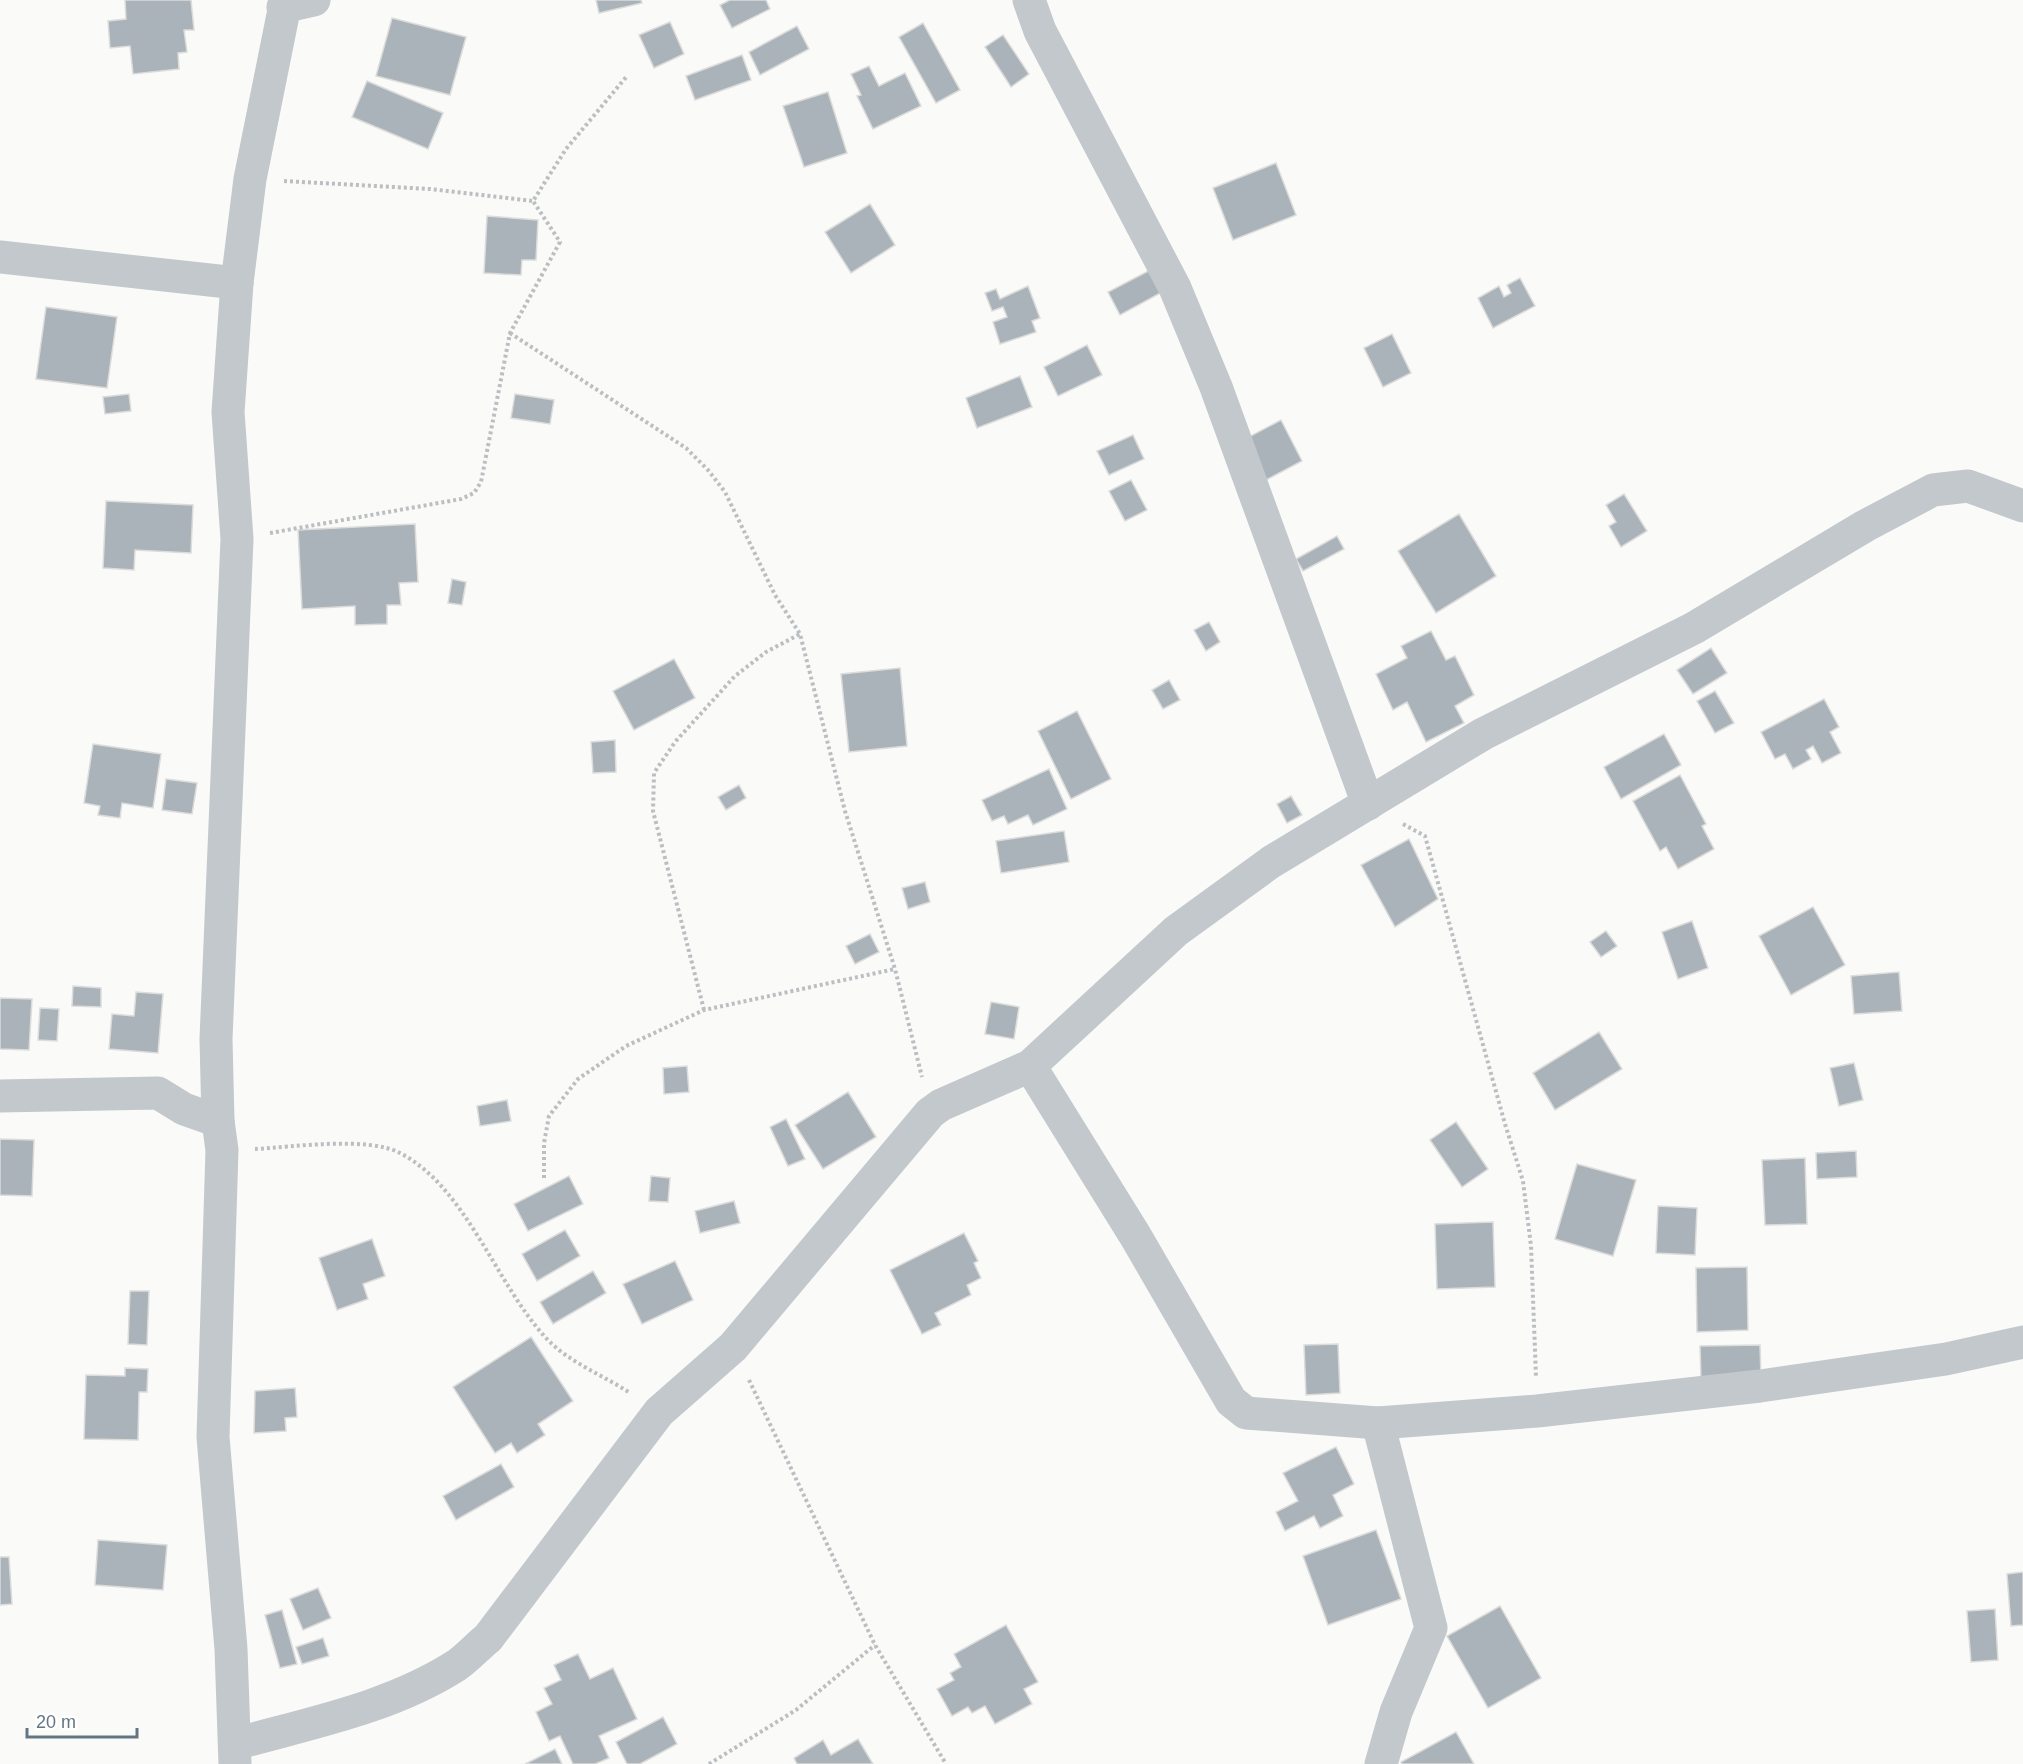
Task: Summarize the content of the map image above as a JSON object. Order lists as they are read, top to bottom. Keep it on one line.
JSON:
{"scale_bar":"20 m"}
